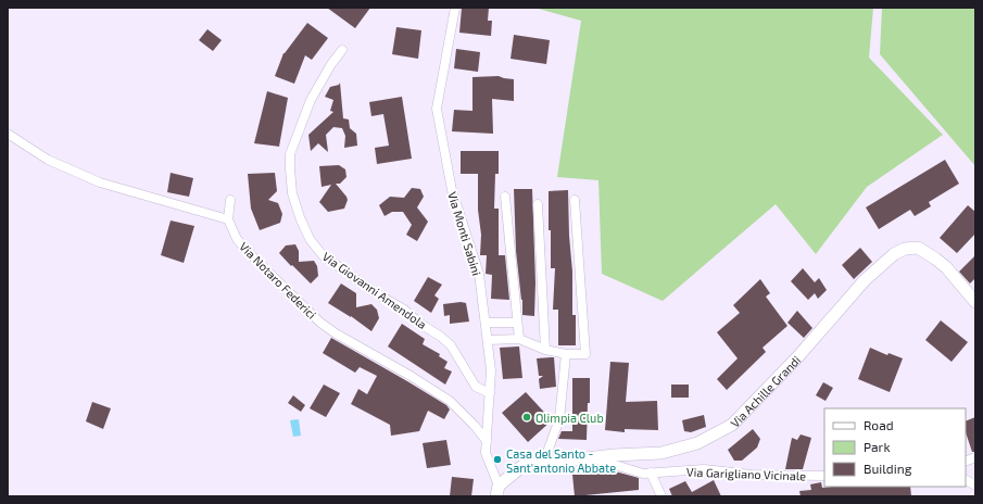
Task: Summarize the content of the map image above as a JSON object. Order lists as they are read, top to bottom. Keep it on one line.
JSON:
{"streets":{"main road":["Via Achille Grandi"],"street":["Via Monti Sabini","Via Notaro Federici","Via Giovanni Amendola","Via Garigliano Vicinale"]},"crossings":[["Via Monti Sabini","Via Notaro Federici"],["Via Monti Sabini","Via Giovanni Amendola"],["Via Monti Sabini","Via Achille Grandi"],["Via Achille Grandi","Via Garigliano Vicinale"]],"places":["Olimpia Club","Casa del Santo - Sant'antonio Abbate"],"legend":["Road","Park","Building"]}
